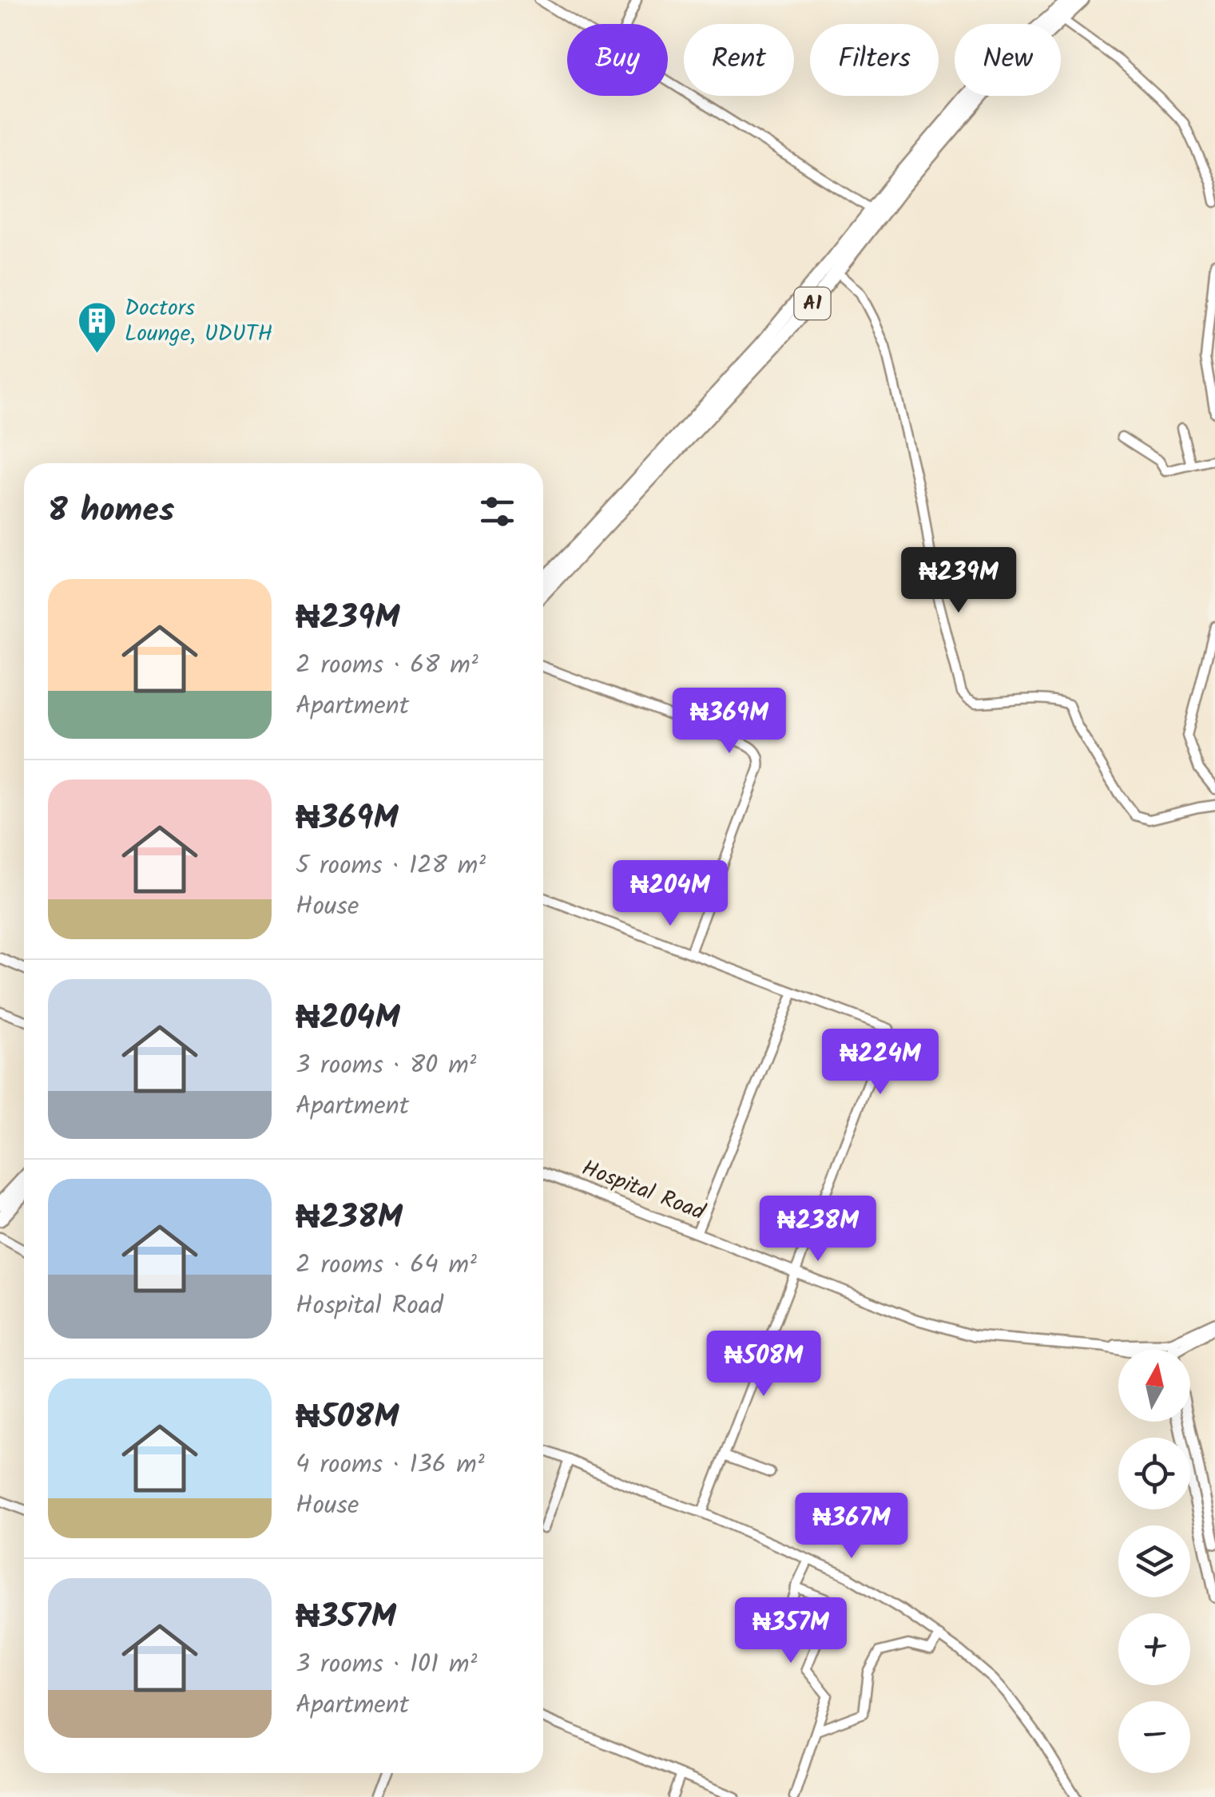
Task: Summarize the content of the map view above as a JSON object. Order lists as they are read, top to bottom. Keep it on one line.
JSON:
{"streets":{"highway":["A1"],"street":["Hospital Road"]},"places":{"building":["Doctors Lounge, UDUTH"]},"north":"top","page":{"chip":["Buy","Rent","Filters","New"],"heading":"8 homes","price":["₦239M","₦369M","₦204M","₦224M","₦238M","₦508M","₦367M","₦357M"],"list":[{"name":"₦239M","note":"2 rooms · 68 m² · Apartment"},{"name":"₦369M","note":"5 rooms · 128 m² · House"},{"name":"₦204M","note":"3 rooms · 80 m² · Apartment"},{"name":"₦238M","note":"2 rooms · 64 m² · Hospital Road"},{"name":"₦508M","note":"4 rooms · 136 m² · House"},{"name":"₦357M","note":"3 rooms · 101 m² · Apartment"}],"map_buttons":["+","−"]}}
